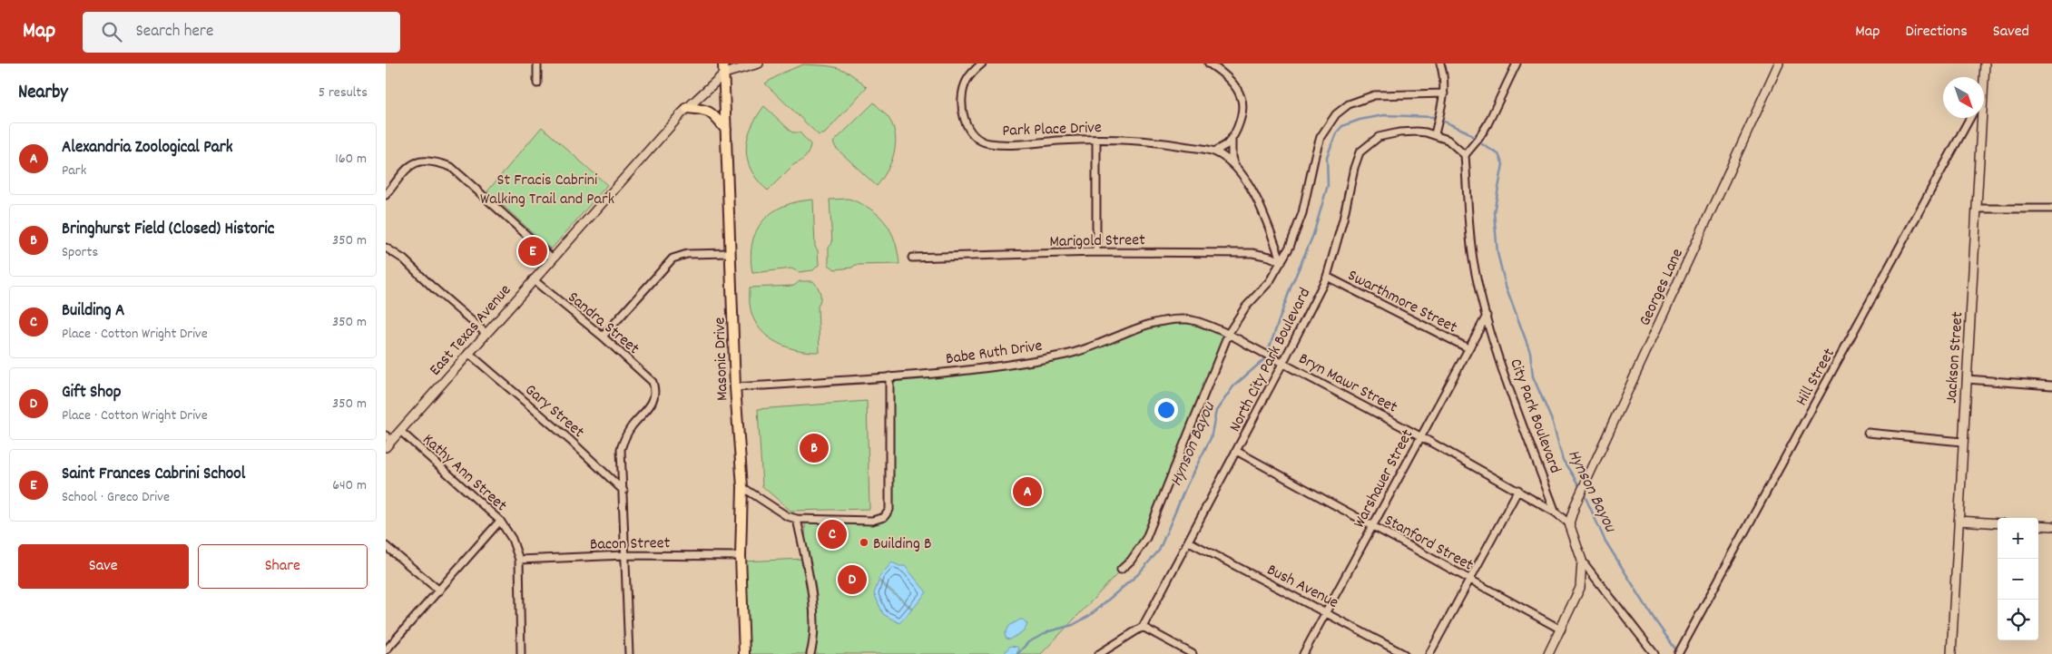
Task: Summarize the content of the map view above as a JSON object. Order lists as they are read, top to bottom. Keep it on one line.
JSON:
{"streets":{"main road":["Masonic Drive"],"street":["Park Place Drive","Marigold Street","Georges Lane","Swarthmore Street","Sandra Street","East Texas Avenue","Babe Ruth Drive","Jackson Street","North City Park Boulevard","Hill Street","Bryn Mawr Street","Gary Street","City Park Boulevard","Kathy Ann Street","Warshauer Street","Stanford Street","Bacon Street","Bush Avenue"]},"crossings":[["Georges Lane","City Park Boulevard"],["Swarthmore Street","North City Park Boulevard"],["Swarthmore Street","Warshauer Street"],["Sandra Street","East Texas Avenue"],["Sandra Street","Gary Street"],["East Texas Avenue","Masonic Drive"],["East Texas Avenue","Gary Street"],["East Texas Avenue","Kathy Ann Street"],["Babe Ruth Drive","Masonic Drive"],["Babe Ruth Drive","Bryn Mawr Street"],["Masonic Drive","Bacon Street"],["North City Park Boulevard","Bryn Mawr Street"],["North City Park Boulevard","City Park Boulevard"],["North City Park Boulevard","Stanford Street"],["North City Park Boulevard","Bush Avenue"],["Bryn Mawr Street","City Park Boulevard"],["Bryn Mawr Street","Warshauer Street"],["City Park Boulevard","Warshauer Street"],["Kathy Ann Street","Bacon Street"],["Warshauer Street","Stanford Street"],["Warshauer Street","Bush Avenue"]],"water":["Hynson Bayou"],"parks":["St Fracis Cabrini Walking Trail and Park"],"places":["Building B"],"north":"bottom right","page":{"header":"Map","search":"Search here","nav":["Map","Directions","Saved"],"heading":["Nearby","5 results"],"list":[{"mark":"A","name":"Alexandria Zoological Park","note":"Park","value":"160 m"},{"mark":"B","name":"Bringhurst Field (Closed) Historic","note":"Sports","value":"350 m"},{"mark":"C","name":"Building A","note":"Place · Cotton Wright Drive","value":"350 m"},{"mark":"D","name":"Gift Shop","note":"Place · Cotton Wright Drive","value":"350 m"},{"mark":"E","name":"Saint Frances Cabrini School","note":"School · Greco Drive","value":"640 m"}],"pins":["E","B","A","C","D"],"map_buttons":["+","−"],"buttons":["Save","Share"]}}
